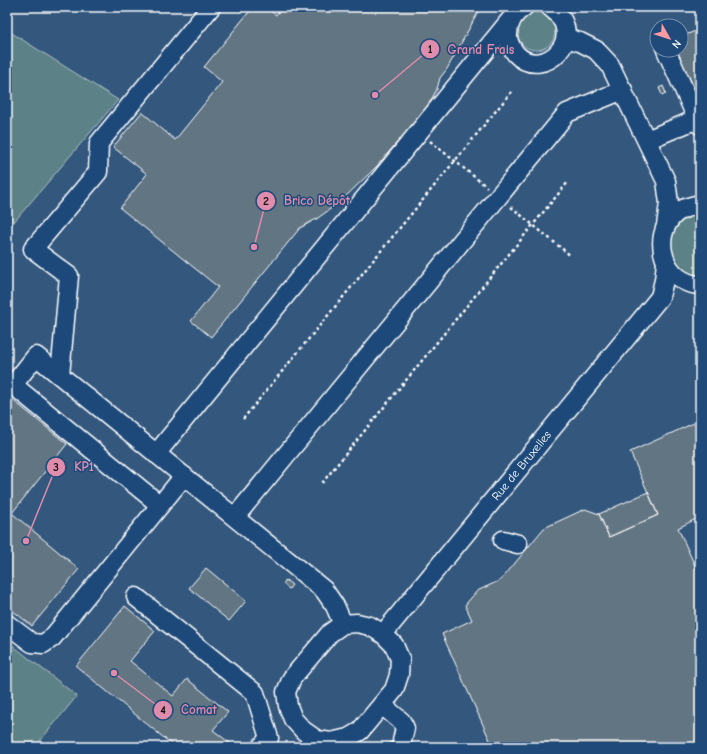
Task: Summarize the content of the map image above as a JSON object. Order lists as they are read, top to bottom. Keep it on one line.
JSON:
{"streets":{"street":["Rue de Bruxelles"]},"places":["Grand Frais","Brico Dépôt","KP1","Comat"],"north":"bottom right"}
